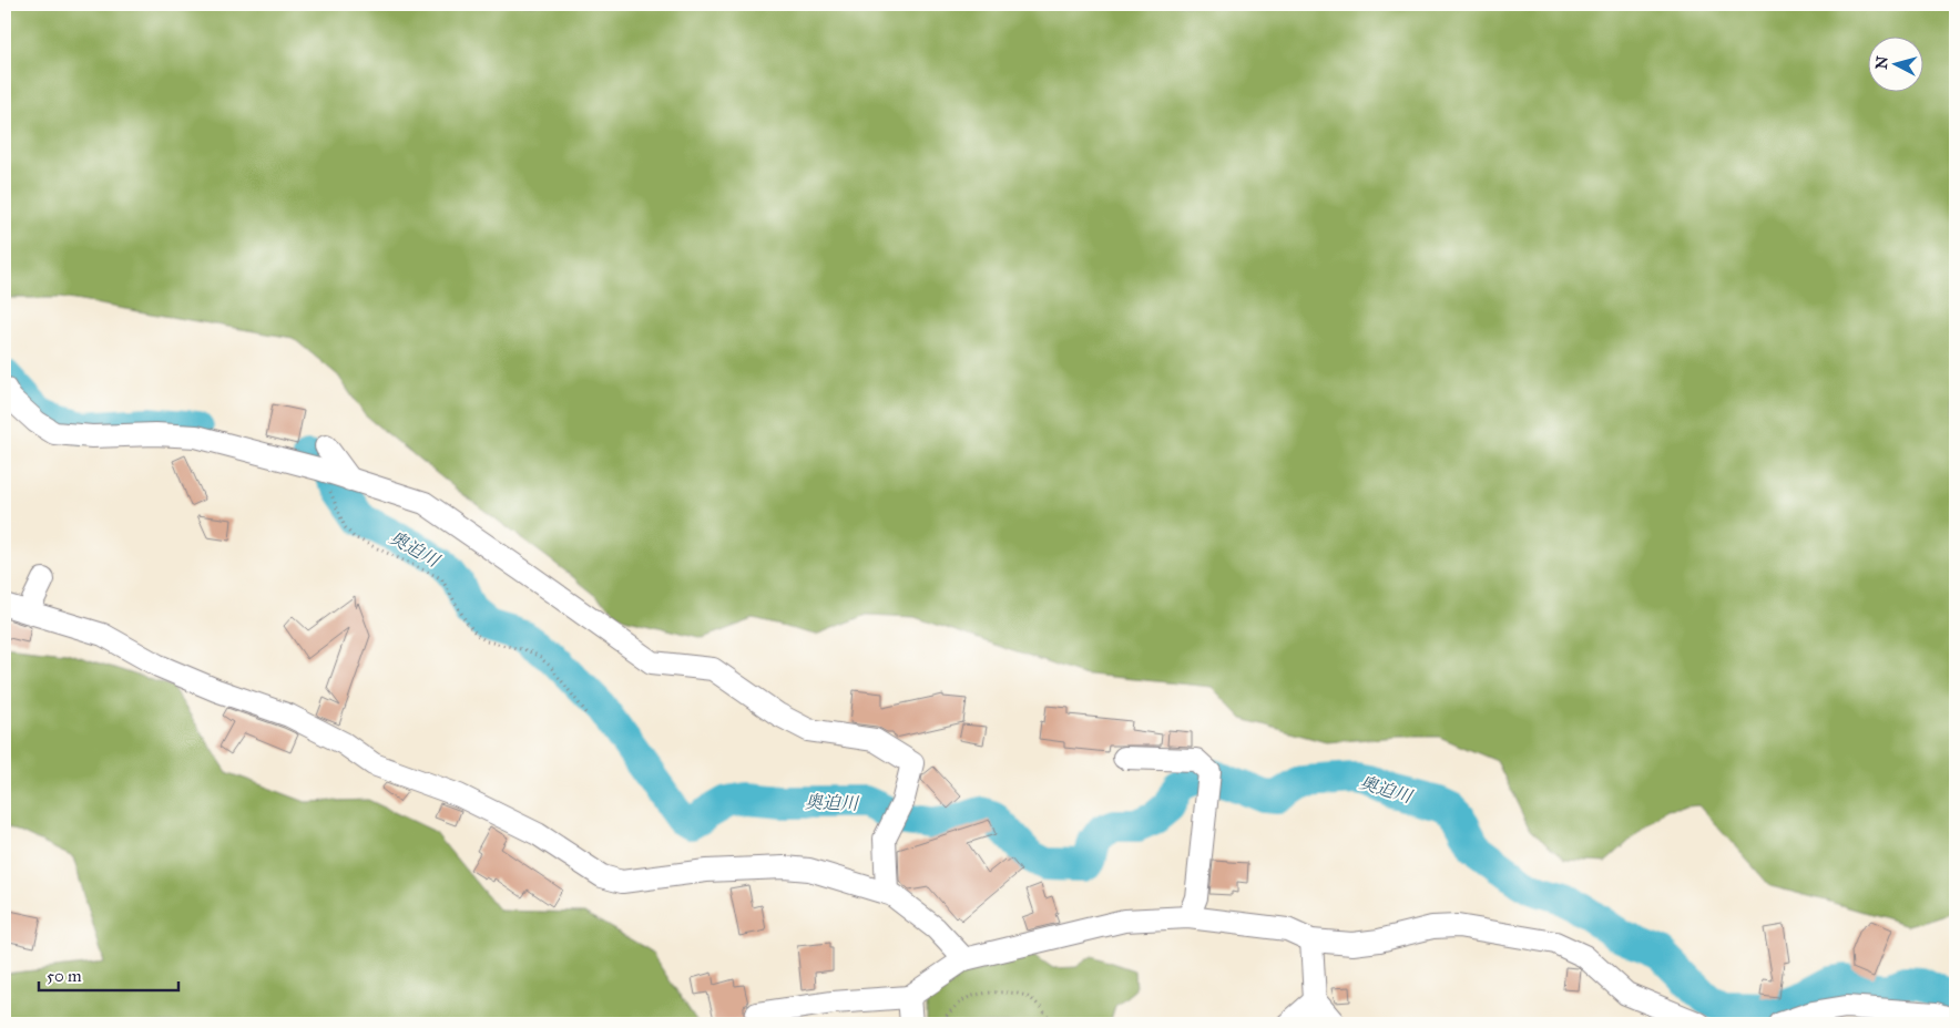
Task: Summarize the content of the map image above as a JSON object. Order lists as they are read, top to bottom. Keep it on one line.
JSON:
{"water":["奥迫川"],"scale_bar":"50 m","north":"left"}
